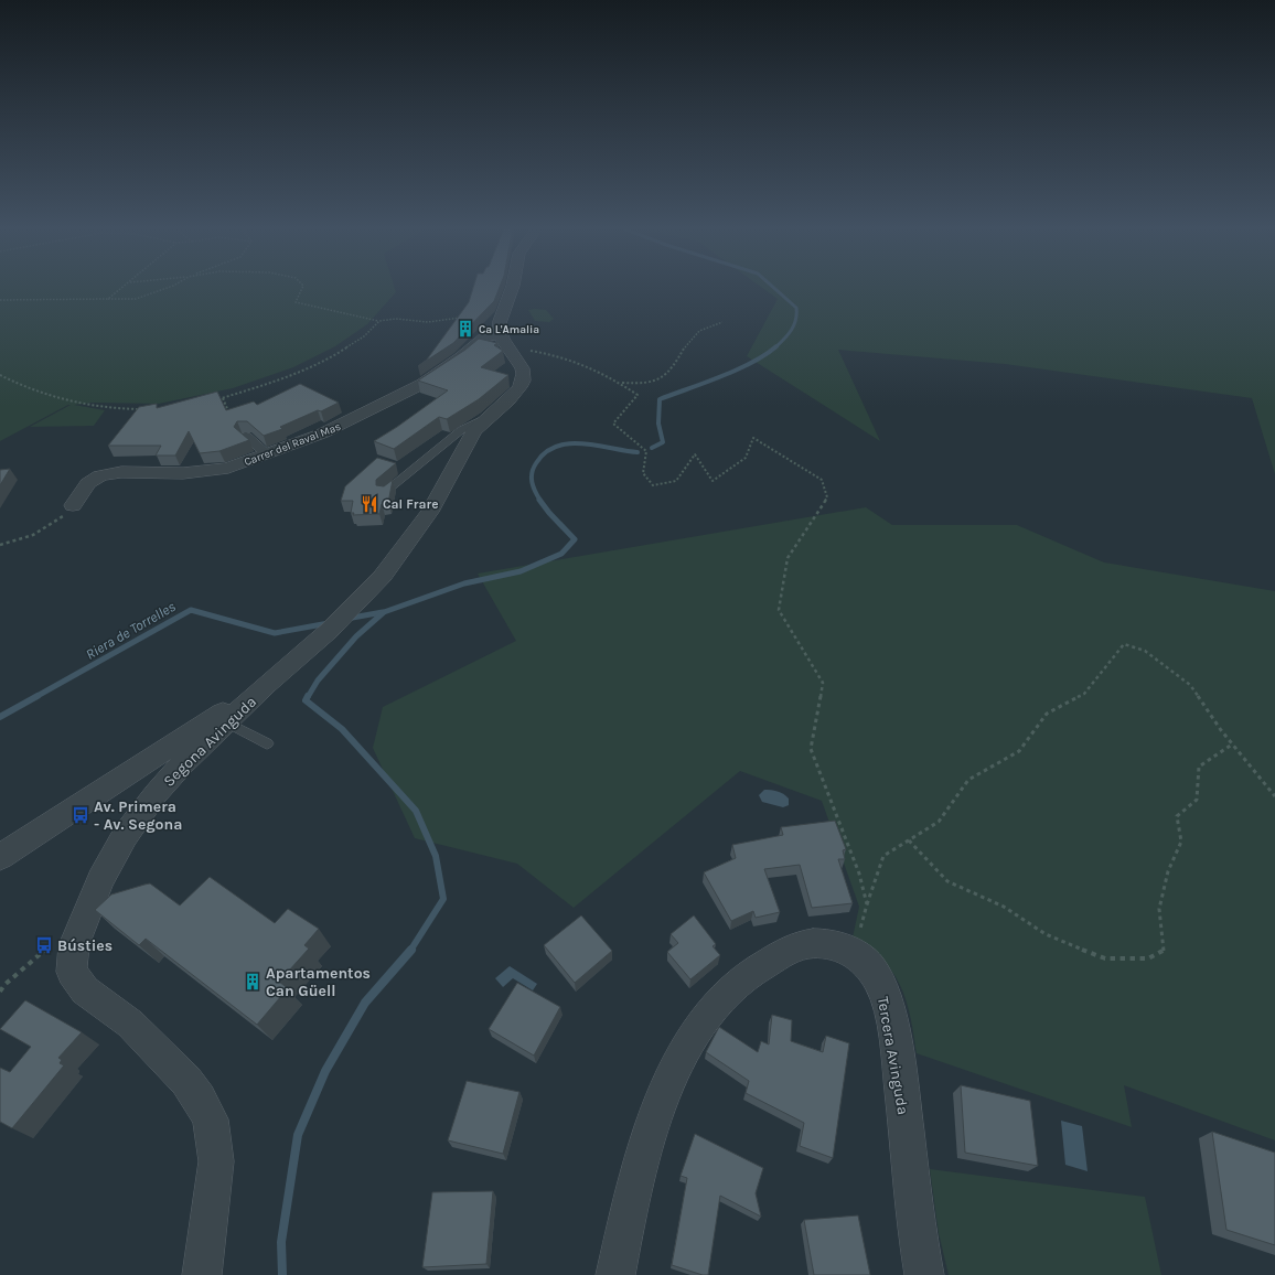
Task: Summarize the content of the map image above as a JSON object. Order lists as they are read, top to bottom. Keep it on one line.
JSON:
{"streets":{"street":["Carrer del Raval Mas","Segona Avinguda","Tercera Avinguda"]},"water":["Riera de Torrelles"],"places":{"building":["Ca L'Amalia","Apartamentos Can Güell"],"restaurant":["Cal Frare"],"bus stop":["Av. Primera - Av. Segona","Bústies"]}}
